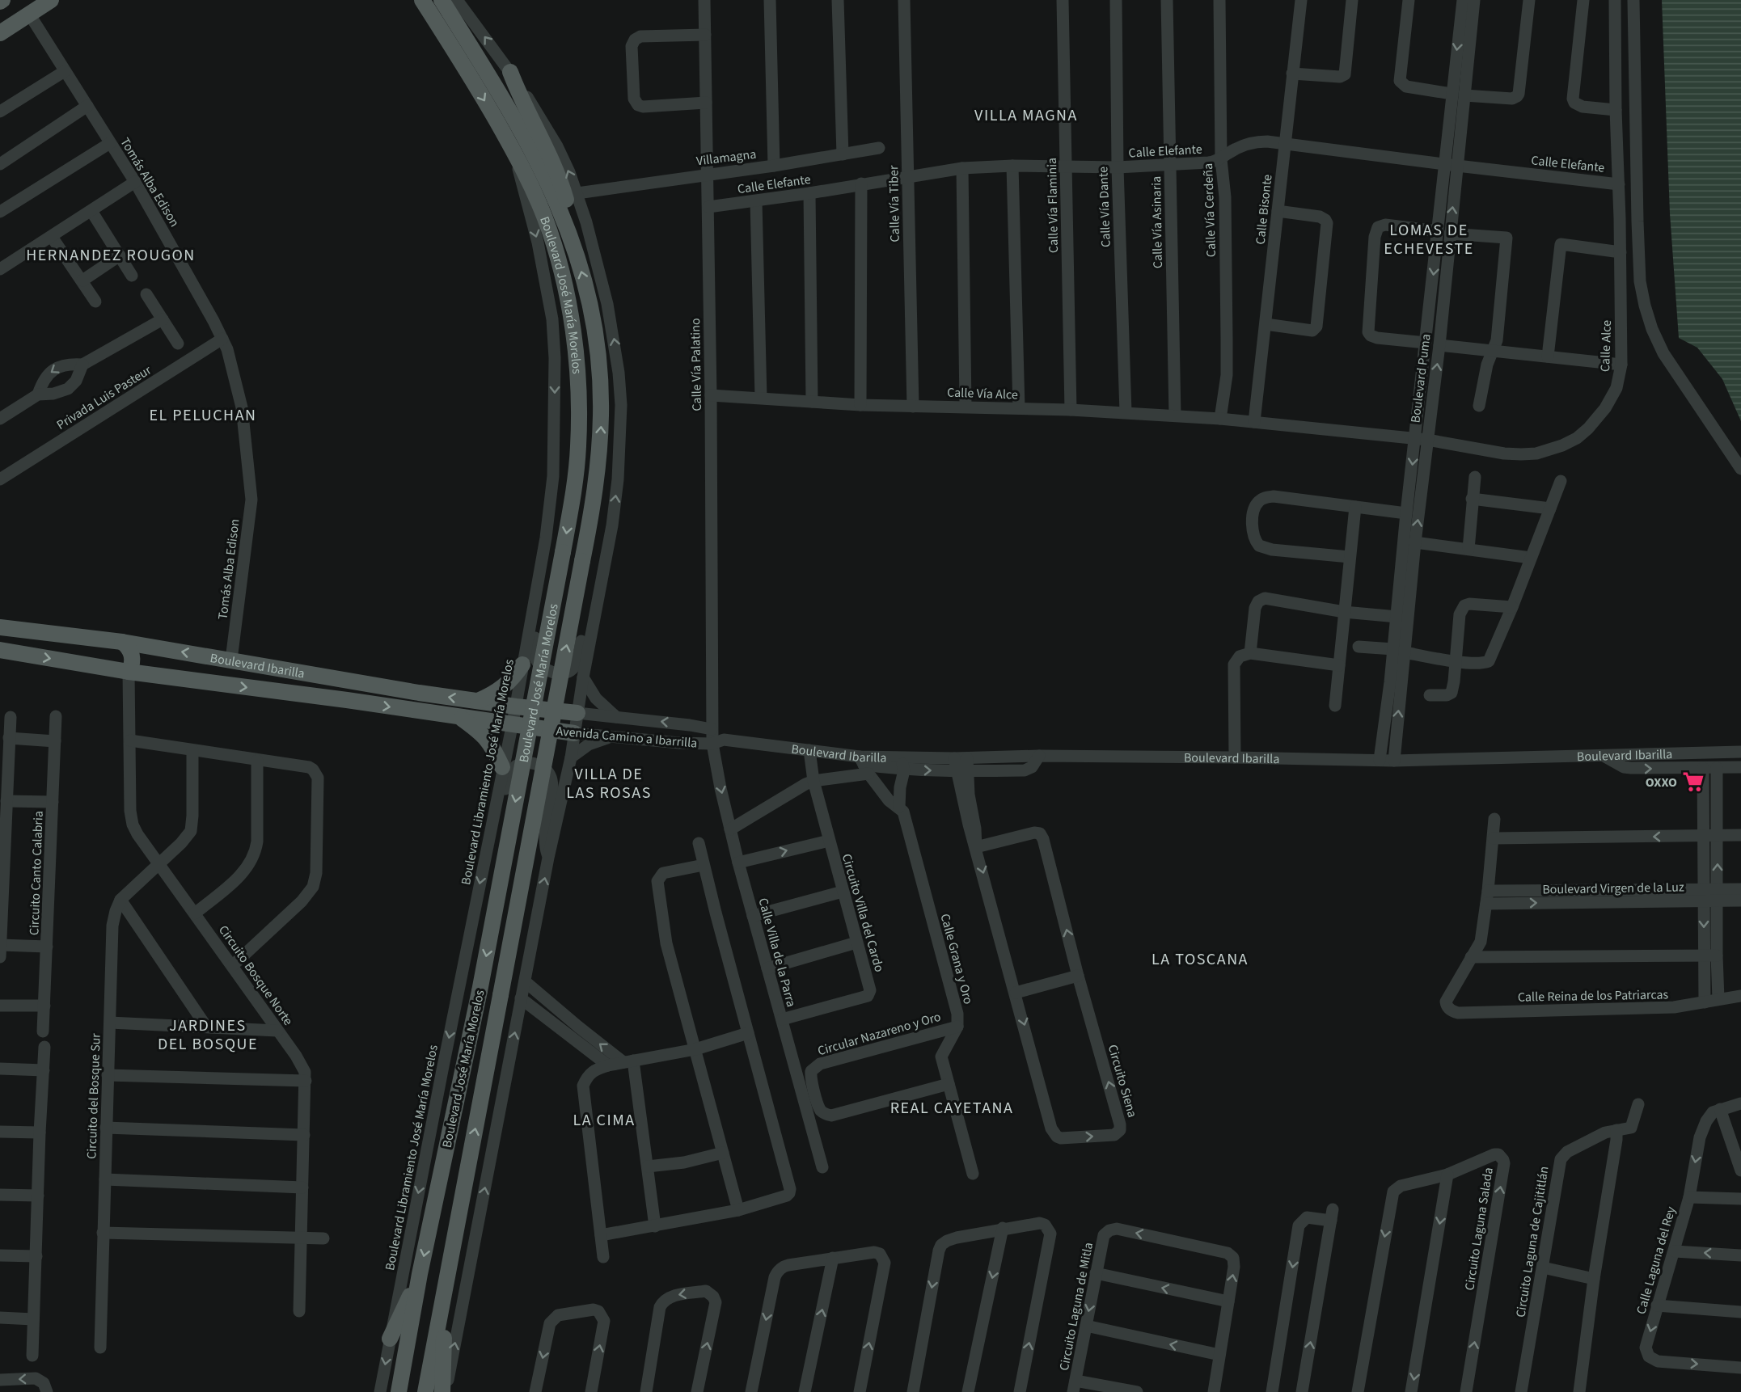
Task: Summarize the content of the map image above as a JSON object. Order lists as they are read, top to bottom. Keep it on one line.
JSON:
{"streets":{"main road":["Boulevard José María Morelos","Boulevard Ibarilla","Avenida Camino a Ibarrilla"],"street":["Calle Elefante","Villamagna","Tomás Alba Edison","Calle Vía Tiber","Calle Vía Flaminia","Calle Vía Dante","Calle Bisonte","Calle Vía Cerdeña","Calle Vía Asinaria","Calle Alce","Calle Vía Palatino","Boulevard Puma","Calle Vía Alce","Privada Luis Pasteur","Boulevard Libramiento José María Morelos","Circuito Canto Calabria","Boulevard Virgen de la Luz","Circuito Villa del Cardo","Calle Villa de la Parra","Calle Grana y Oro","Circuito Bosque Norte","Calle Reina de los Patriarcas","Circular Nazareno y Oro","Circuito Siena","Circuito del Bosque Sur","Circuito Laguna Salada","Circuito Laguna de Cajititlán","Calle Laguna del Rey","Circuito Laguna de Mitla"]},"crossings":[["Calle Elefante","Calle Vía Tiber"],["Calle Elefante","Calle Vía Flaminia"],["Calle Elefante","Calle Vía Dante"],["Calle Elefante","Calle Bisonte"],["Calle Elefante","Calle Vía Cerdeña"],["Calle Elefante","Calle Vía Asinaria"],["Calle Elefante","Calle Alce"],["Calle Elefante","Calle Vía Palatino"],["Calle Elefante","Boulevard Puma"],["Villamagna","Calle Vía Palatino"],["Tomás Alba Edison","Privada Luis Pasteur"],["Tomás Alba Edison","Boulevard Ibarilla"],["Calle Vía Tiber","Calle Vía Alce"],["Calle Vía Flaminia","Calle Vía Alce"],["Calle Vía Dante","Calle Vía Alce"],["Calle Bisonte","Calle Alce"],["Calle Bisonte","Calle Vía Alce"],["Calle Vía Cerdeña","Calle Vía Alce"],["Calle Vía Asinaria","Calle Vía Alce"],["Boulevard José María Morelos","Boulevard Libramiento José María Morelos"],["Calle Alce","Boulevard Puma"],["Calle Alce","Calle Vía Alce"],["Calle Vía Palatino","Calle Vía Alce"],["Calle Vía Palatino","Boulevard Ibarilla"],["Calle Vía Palatino","Avenida Camino a Ibarrilla"],["Calle Vía Palatino","Calle Villa de la Parra"],["Boulevard Puma","Boulevard Ibarilla"],["Boulevard Ibarilla","Avenida Camino a Ibarrilla"],["Boulevard Ibarilla","Boulevard Libramiento José María Morelos"],["Boulevard Ibarilla","Circuito Villa del Cardo"],["Boulevard Ibarilla","Calle Villa de la Parra"],["Boulevard Ibarilla","Calle Grana y Oro"],["Boulevard Ibarilla","Circuito Bosque Norte"],["Boulevard Ibarilla","Circuito Siena"],["Avenida Camino a Ibarrilla","Boulevard Libramiento José María Morelos"],["Avenida Camino a Ibarrilla","Calle Villa de la Parra"],["Circuito Villa del Cardo","Calle Villa de la Parra"],["Calle Grana y Oro","Circular Nazareno y Oro"],["Circuito Bosque Norte","Circuito del Bosque Sur"]],"districts":["VILLA MAGNA","LOMAS DE ECHEVESTE","HERNANDEZ ROUGON","EL PELUCHAN","VILLA DE LAS ROSAS","LA TOSCANA","JARDINES DEL BOSQUE","REAL CAYETANA","LA CIMA"],"places":{"supermarket":["OXXO"]}}
